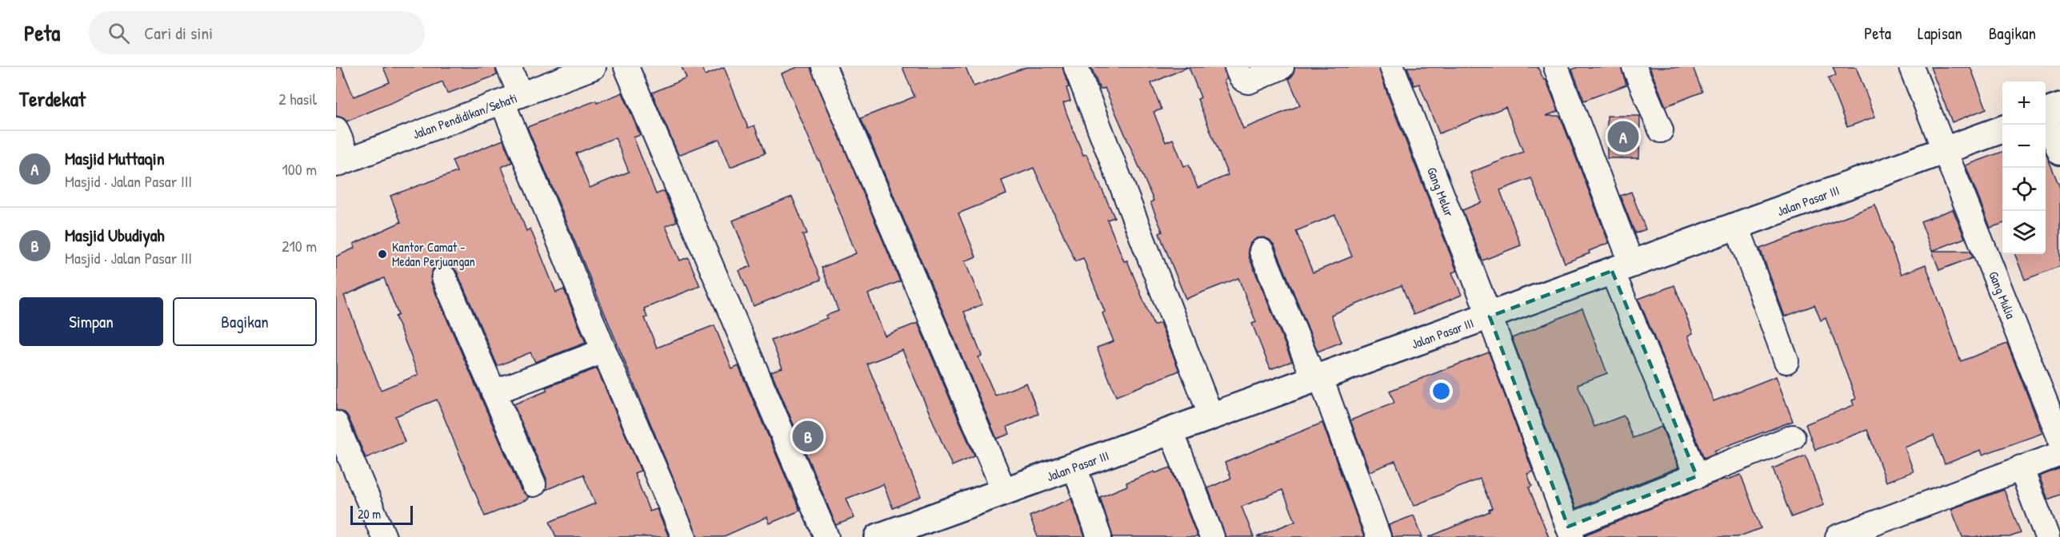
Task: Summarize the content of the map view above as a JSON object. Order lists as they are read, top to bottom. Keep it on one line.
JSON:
{"streets":{"street":["Jalan Pendidikan/Sehati","Gang Melur","Jalan Pasar III","Gang Mulia"]},"crossings":[["Gang Melur","Jalan Pasar III"],["Jalan Pasar III","Gang Mulia"]],"places":["Kantor Camat - Medan Perjuangan"],"scale_bar":"20 m","page":{"header":"Peta","search":"Cari di sini","nav":["Peta","Lapisan","Bagikan"],"heading":["Terdekat","2 hasil"],"map_buttons":["+","−"],"pins":["A","B"],"list":[{"mark":"A","name":"Masjid Muttaqin","note":"Masjid · Jalan Pasar III","value":"100 m"},{"mark":"B","name":"Masjid Ubudiyah","note":"Masjid · Jalan Pasar III","value":"210 m"}],"buttons":["Simpan","Bagikan"],"scale":"20 m"}}
